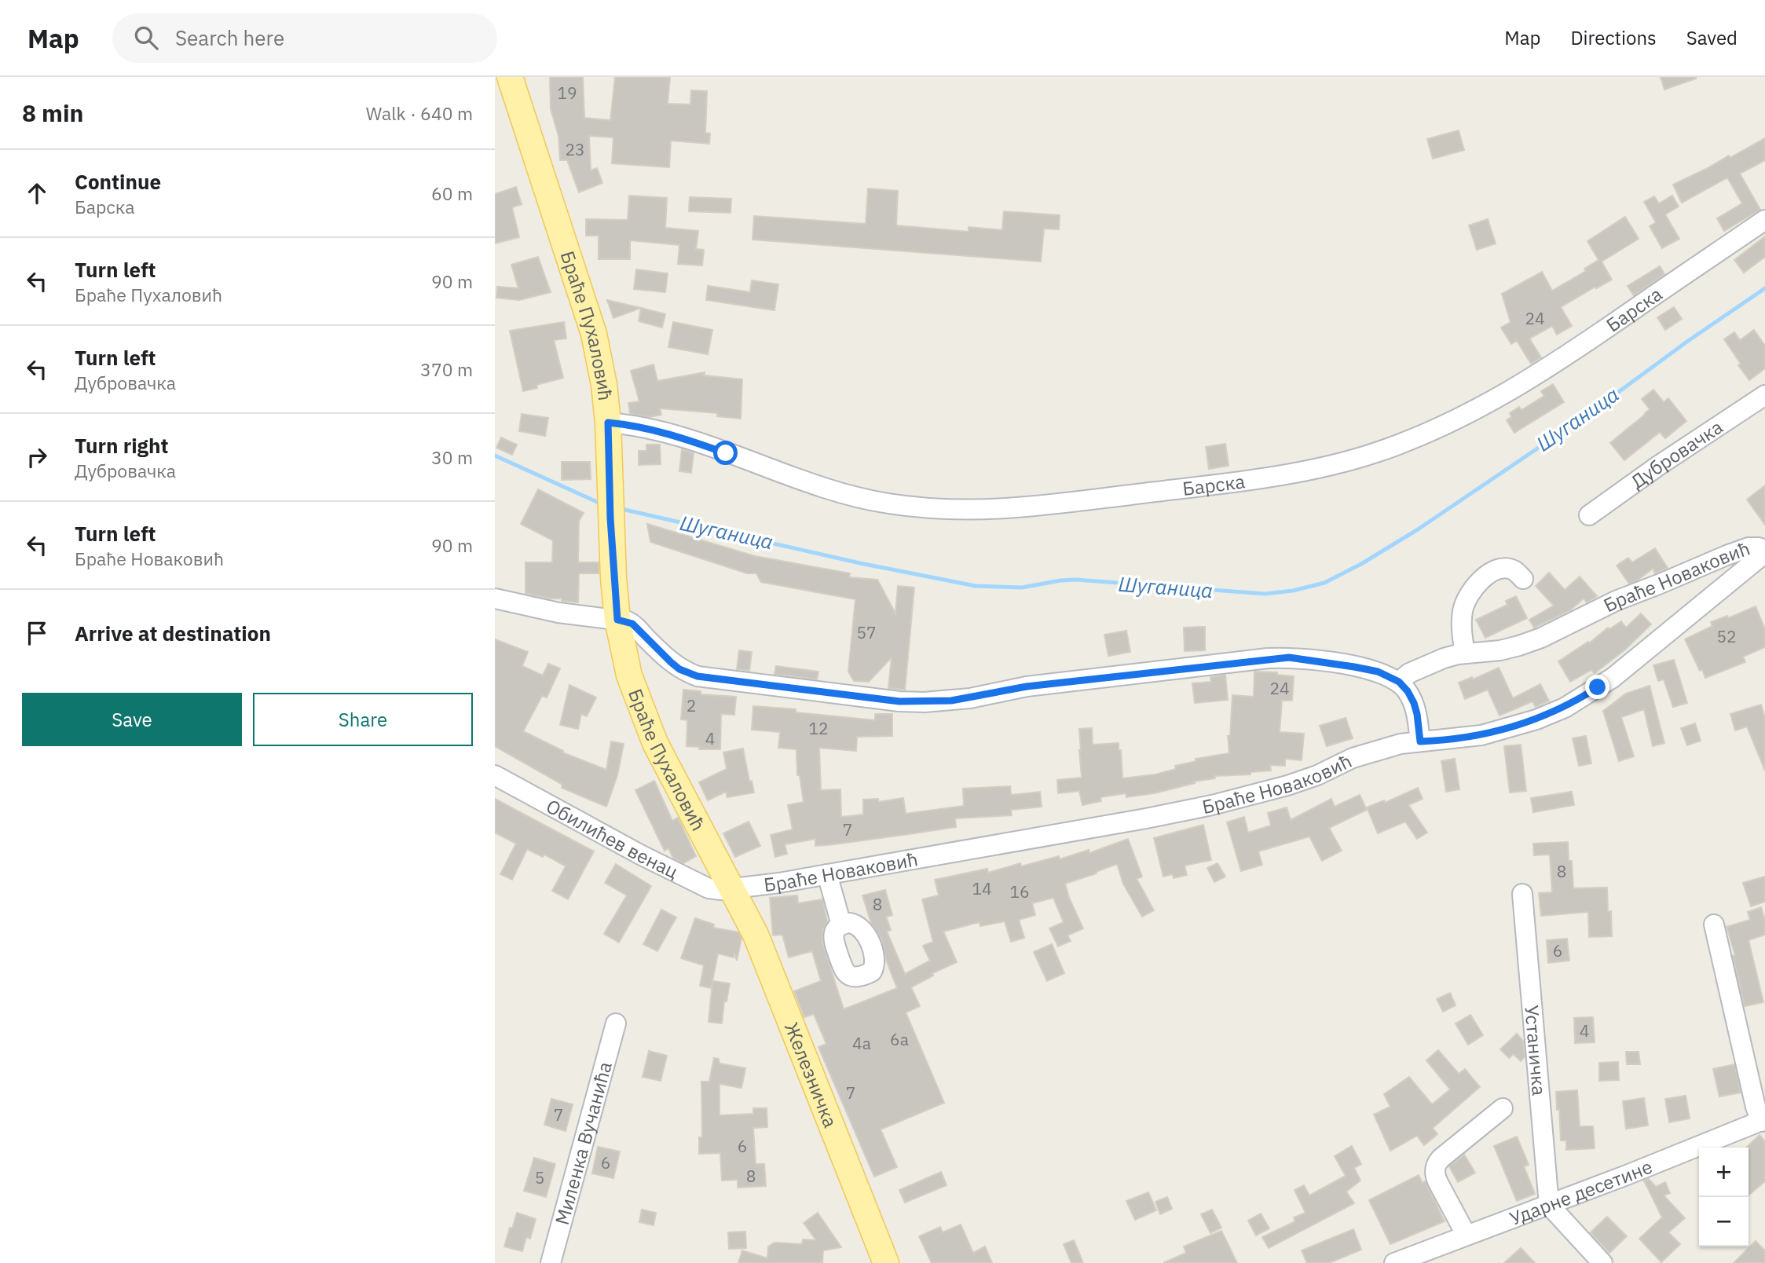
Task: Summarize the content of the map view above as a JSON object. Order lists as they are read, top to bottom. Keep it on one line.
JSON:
{"streets":{"main road":["Браће Пухаловић","Железничка"],"street":["Барска","Дубровачка","Браће Новаковић","Обилићев венац","Устаничка","Миленка Вучанића","Ударне десетине"]},"crossings":[["Барска","Браће Пухаловић"],["Браће Пухаловић","Браће Новаковић"],["Браће Пухаловић","Обилићев венац"],["Браће Пухаловић","Железничка"],["Браће Новаковић","Обилићев венац"],["Браће Новаковић","Железничка"],["Обилићев венац","Железничка"],["Устаничка","Ударне десетине"]],"water":["Шуганица"],"house_numbers":["19","23","24","57","52","24","2","12","4","7","8","14","16","8","6","4","6a","4a","7","7","6","6","8","5"],"page":{"header":"Map","search":"Search here","nav":["Map","Directions","Saved"],"heading":["8 min","Walk · 640 m"],"list":[["Continue","Барска","60 m"],["Turn left","Браће Пухаловић","90 m"],["Turn left","Дубровачка","370 m"],["Turn right","Дубровачка","30 m"],["Turn left","Браће Новаковић","90 m"],"Arrive at destination"],"buttons":["Save","Share"],"map_buttons":["+","−"]}}
